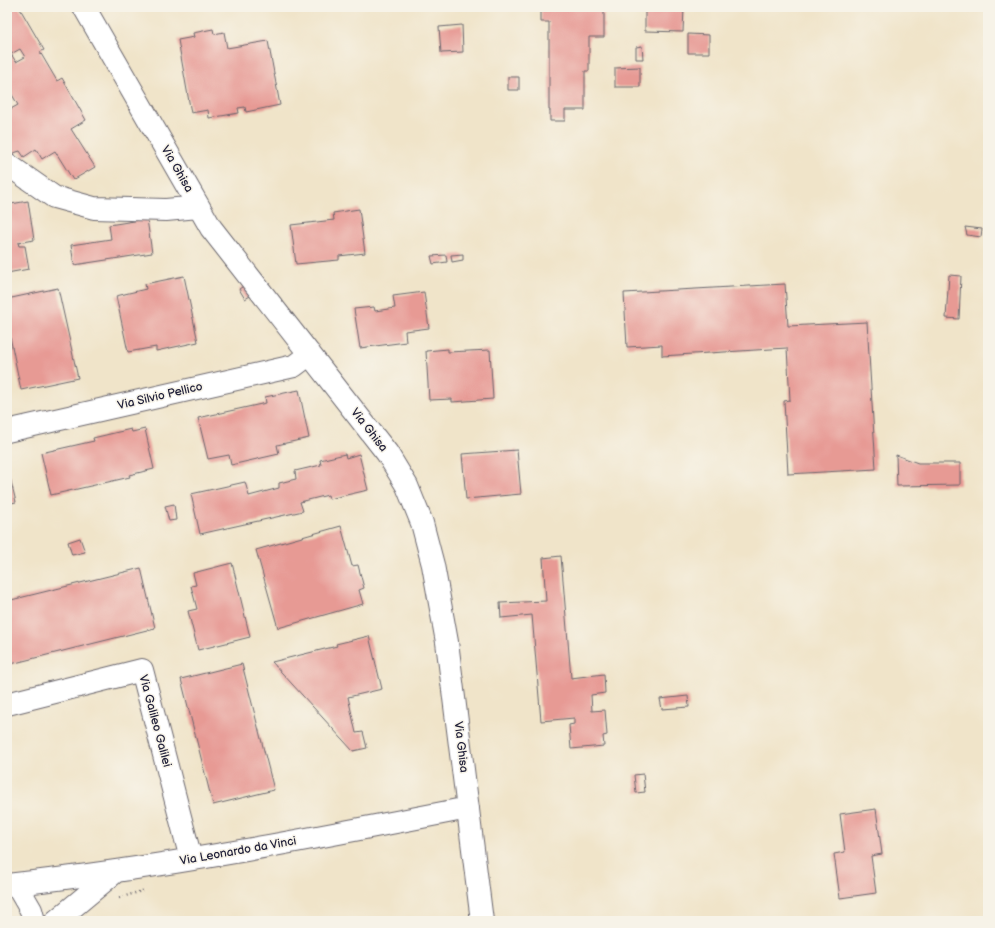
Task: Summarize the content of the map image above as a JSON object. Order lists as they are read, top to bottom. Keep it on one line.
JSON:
{"streets":{"street":["Via Ghisa","Via Silvio Pellico","Via Galileo Galilei","Via Leonardo da Vinci"]},"crossings":[["Via Ghisa","Via Silvio Pellico"],["Via Ghisa","Via Leonardo da Vinci"],["Via Galileo Galilei","Via Leonardo da Vinci"]]}
